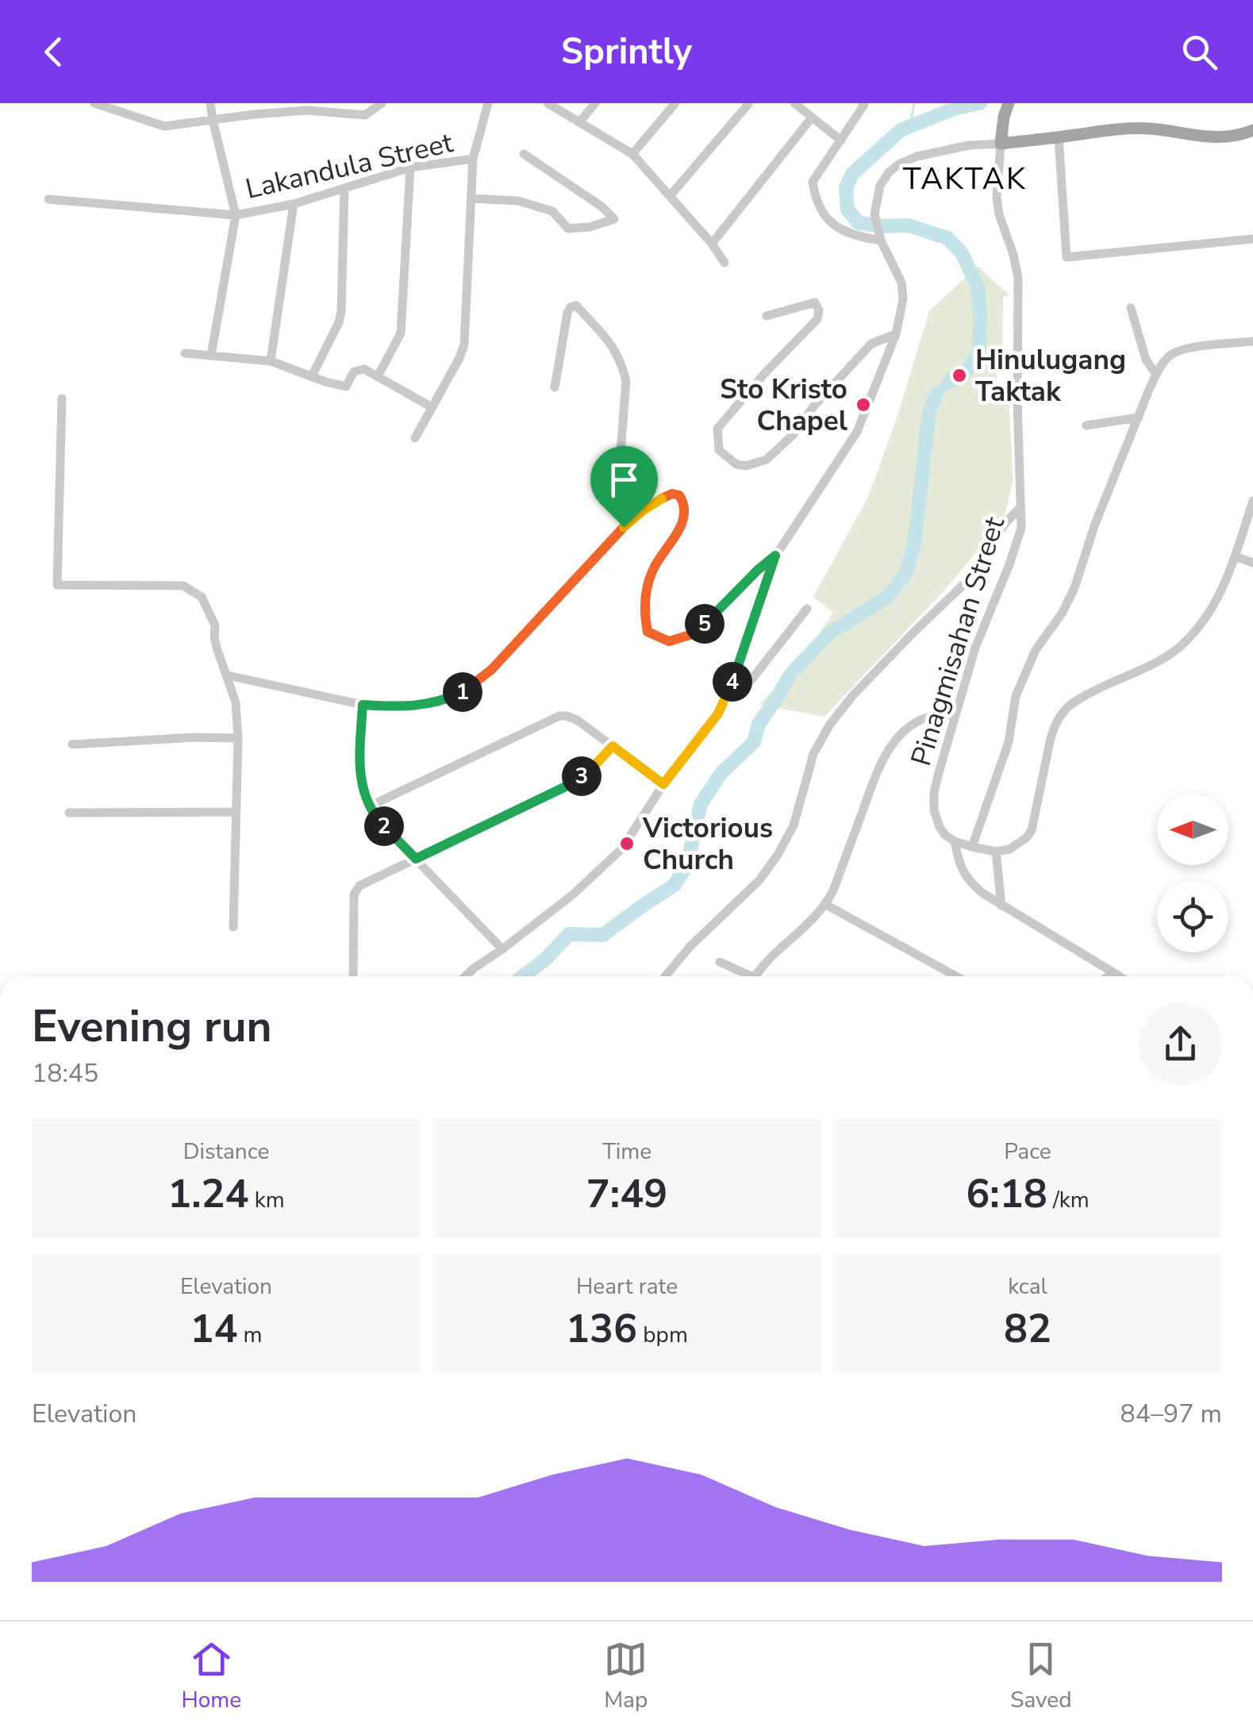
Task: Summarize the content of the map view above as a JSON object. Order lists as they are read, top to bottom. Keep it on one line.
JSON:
{"streets":{"street":["Lakandula Street","Pinagmisahan Street"]},"districts":["TAKTAK"],"places":["Hinulugang Taktak","Sto Kristo Chapel","Victorious Church"],"north":"left","page":{"header":"Sprintly","pins":["5","4","1","3","2"],"heading":["Evening run","18:45"],"stats":[["Distance","1.24 km"],["Time","7:49"],["Pace","6:18 /km"],["Elevation","14 m"],["Heart rate","136 bpm"],["kcal","82"]],"chart":["Elevation","84–97 m"],"tabs":["Home","Map","Saved"]}}
